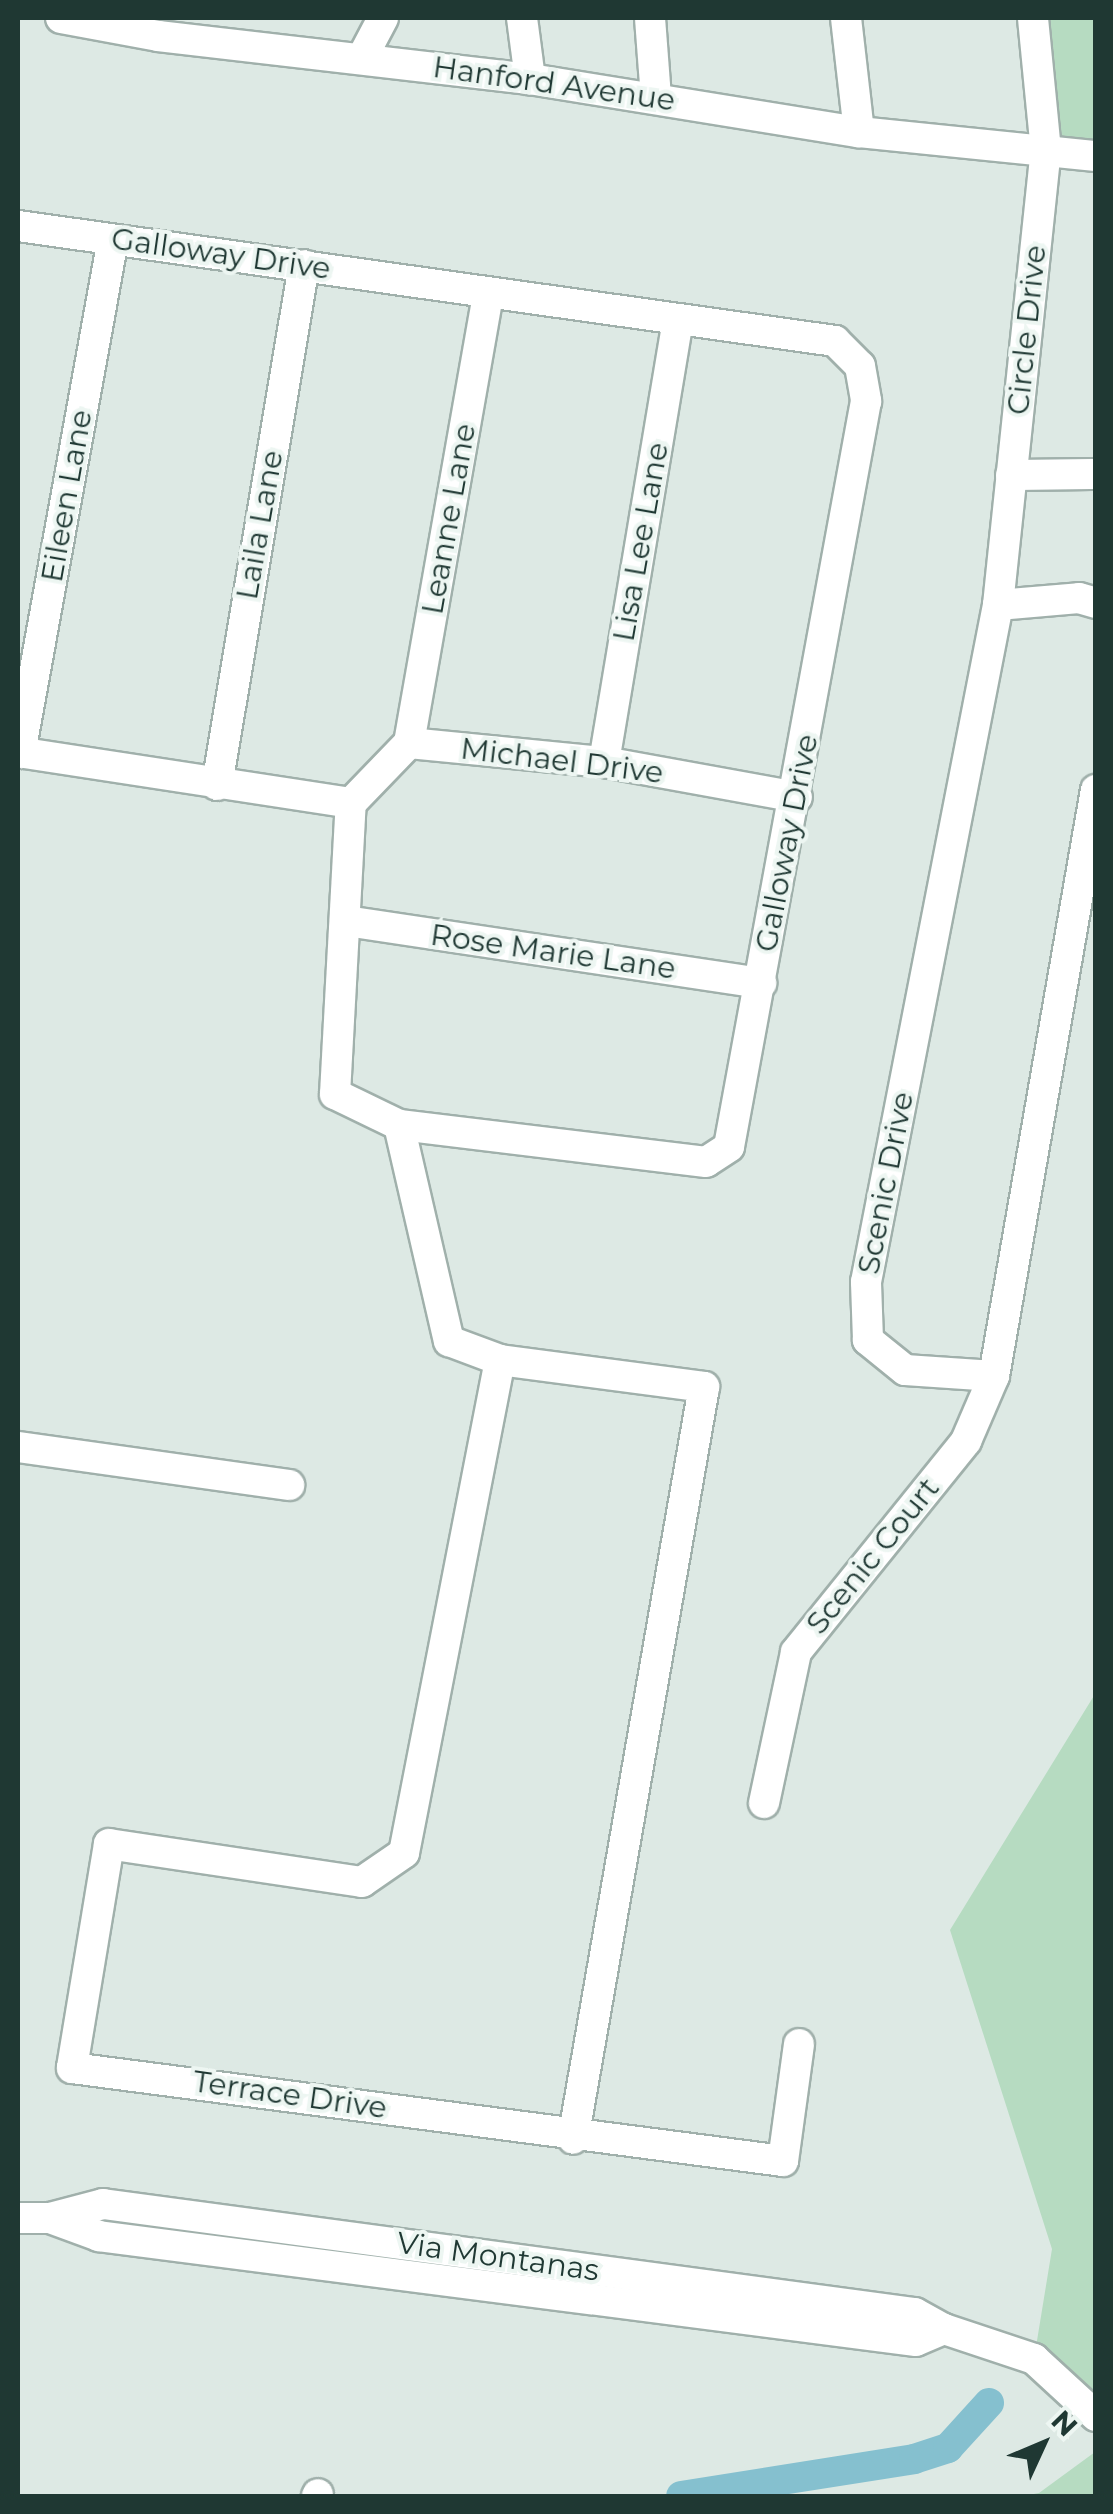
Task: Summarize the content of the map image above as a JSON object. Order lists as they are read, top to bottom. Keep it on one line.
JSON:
{"streets":{"street":["Hanford Avenue","Galloway Drive","Circle Drive","Eileen Lane","Leanne Lane","Laila Lane","Lisa Lee Lane","Michael Drive","Rose Marie Lane","Scenic Drive","Scenic Court","Terrace Drive","Via Montanas"]},"crossings":[["Hanford Avenue","Circle Drive"],["Galloway Drive","Eileen Lane"],["Galloway Drive","Leanne Lane"],["Galloway Drive","Laila Lane"],["Galloway Drive","Lisa Lee Lane"],["Galloway Drive","Michael Drive"],["Galloway Drive","Rose Marie Lane"],["Circle Drive","Scenic Drive"],["Leanne Lane","Michael Drive"],["Lisa Lee Lane","Michael Drive"],["Scenic Drive","Scenic Court"]],"north":"top right"}
